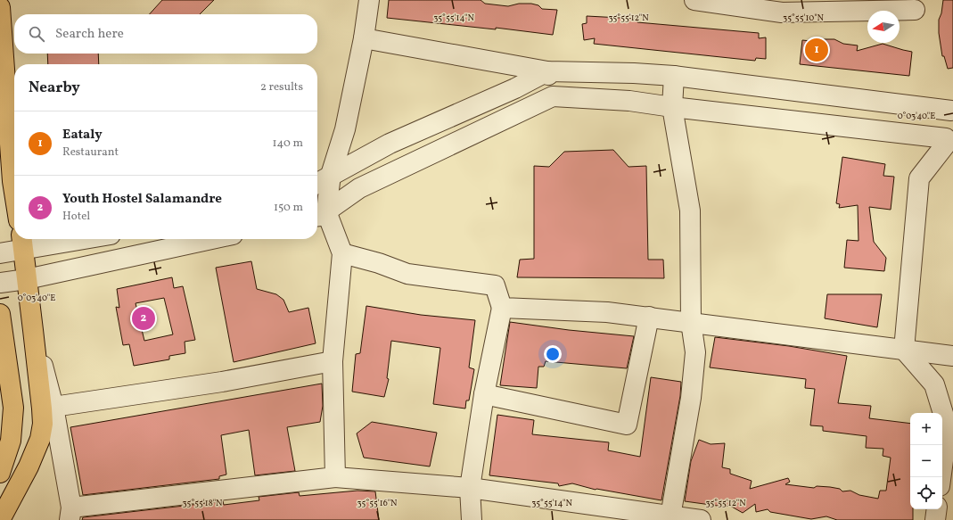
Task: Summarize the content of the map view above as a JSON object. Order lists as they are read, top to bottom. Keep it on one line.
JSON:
{"north":"left","page":{"search":"Search here","pins":["1","2"],"heading":["Nearby","2 results"],"list":[{"mark":"1","name":"Eataly","note":"Restaurant","value":"140 m"},{"mark":"2","name":"Youth Hostel Salamandre","note":"Hotel","value":"150 m"}],"map_buttons":["+","−"]},"coordinates":["35°55'14\"N","35°55'12\"N","35°55'10\"N","0°03'40\"E","35°55'18\"N","35°55'16\"N"]}
